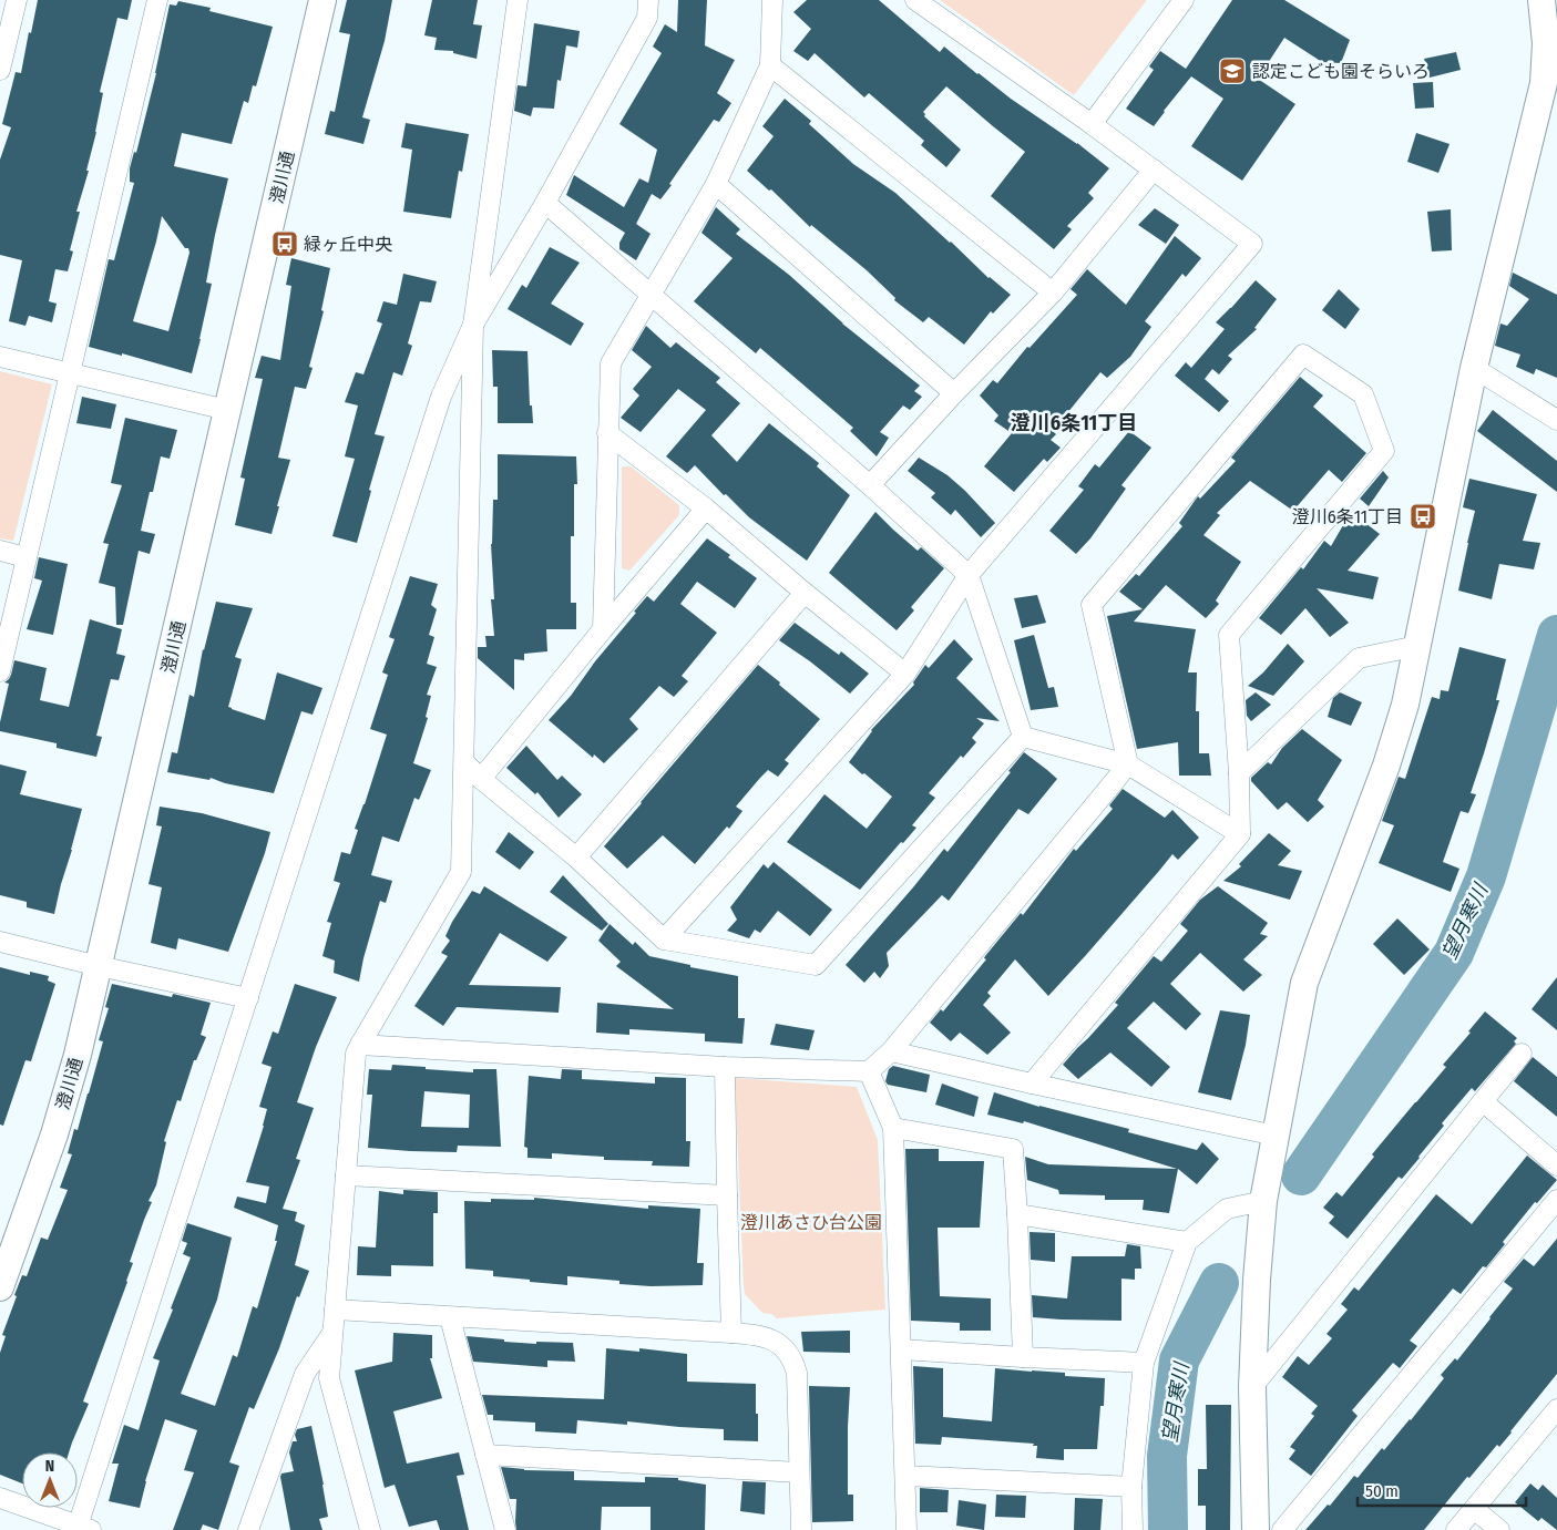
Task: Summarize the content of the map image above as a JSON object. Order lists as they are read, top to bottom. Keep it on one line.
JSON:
{"streets":{"street":["澄川通"]},"districts":["澄川6条11丁目"],"water":["望月寒川"],"parks":["澄川あさひ台公園"],"places":{"school or university":["認定こども園そらいろ"],"bus stop":["緑ヶ丘中央","澄川6条11丁目"]},"scale_bar":"50 m","north":"top"}
